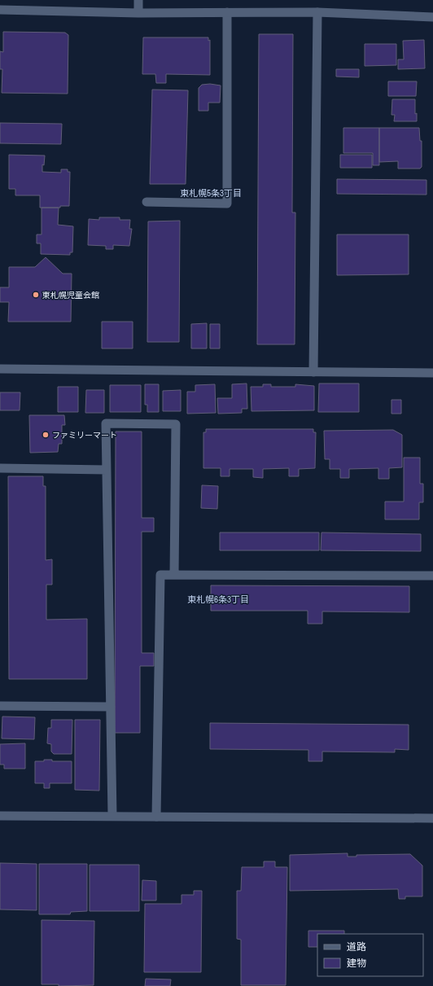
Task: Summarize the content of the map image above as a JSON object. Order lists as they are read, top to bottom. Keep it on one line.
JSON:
{"districts":["東札幌5条3丁目","東札幌6条3丁目"],"places":["東札幌児童会館","ファミリーマート"],"legend":["道路","建物"]}
